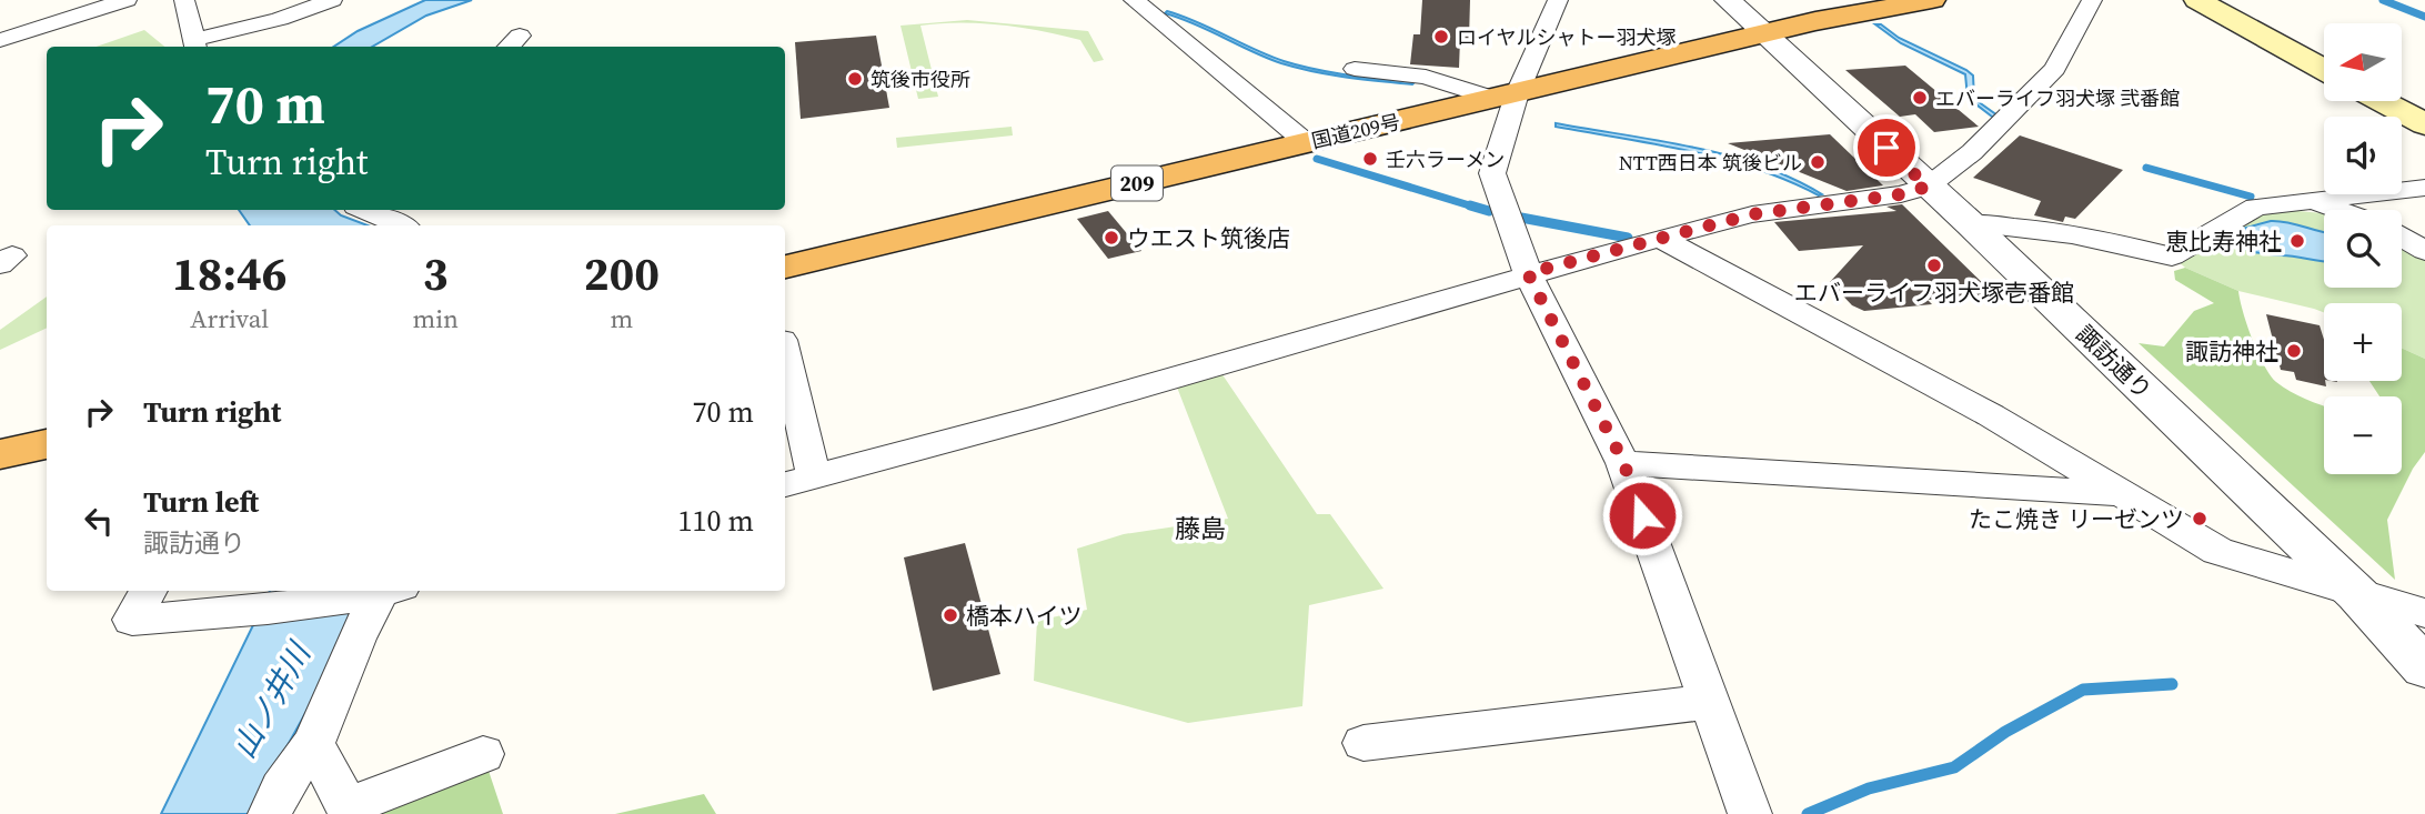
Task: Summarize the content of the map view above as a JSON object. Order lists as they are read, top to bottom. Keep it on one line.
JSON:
{"streets":{"highway":["国道209号","209"],"street":["諏訪通り"]},"crossings":[["国道209号","諏訪通り"]],"districts":["藤島"],"water":["山ノ井川"],"places":["ロイヤルシャトー羽犬塚","筑後市役所","エバーライフ羽犬塚 弐番館","壬六ラーメン","NTT西日本 筑後ビル","ウエスト筑後店","恵比寿神社","エバーライフ羽犬塚壱番館","諏訪神社","たこ焼き リーゼンツ","橋本ハイツ"],"north":"left","page":{"map_buttons":["+","−"],"turn":["70 m","Turn right"],"eta":["18:46","Arrival","3","min","200","m"],"list":[{"name":"Turn right","value":"70 m"},{"name":"Turn left","note":"諏訪通り","value":"110 m"}]}}
